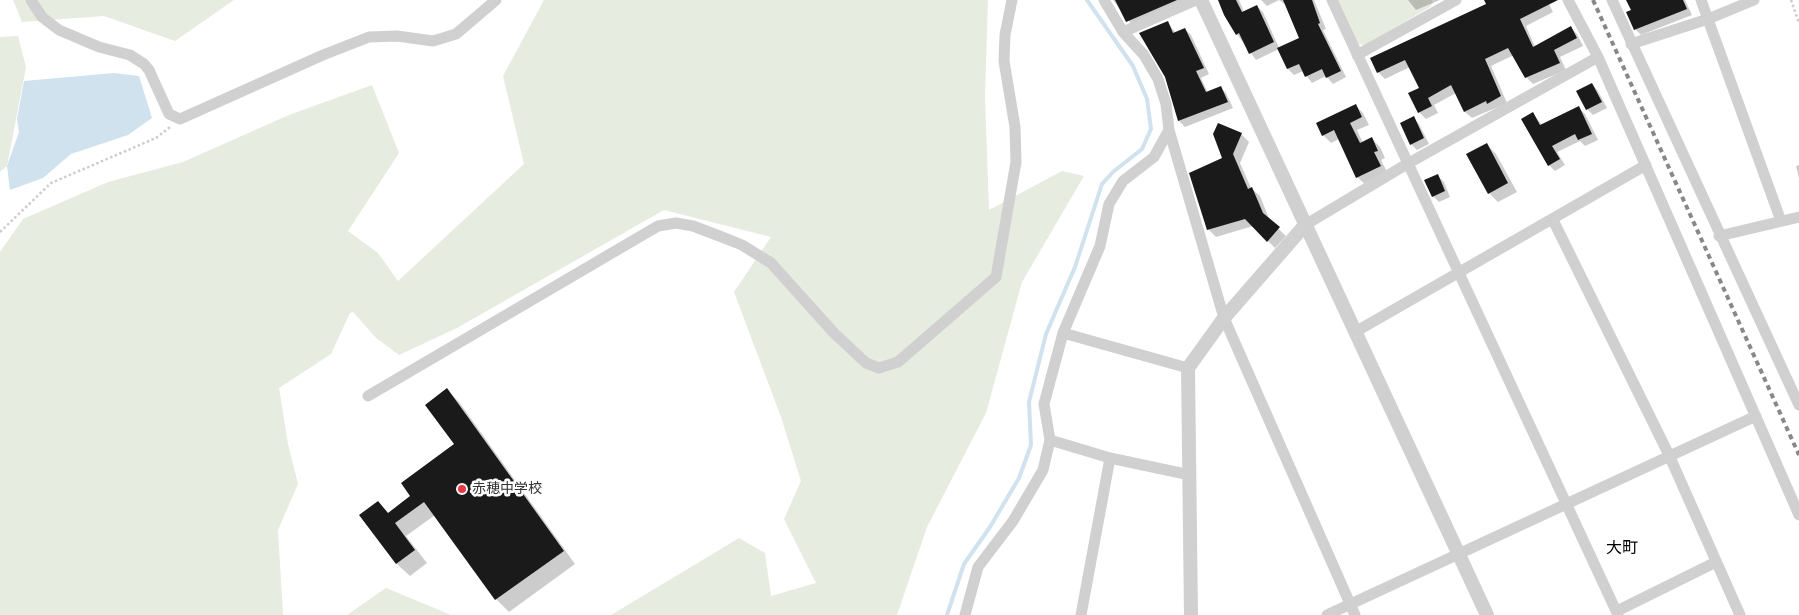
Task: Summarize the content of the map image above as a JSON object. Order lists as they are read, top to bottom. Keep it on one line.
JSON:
{"districts":["大町"],"places":["赤穂中学校"]}
